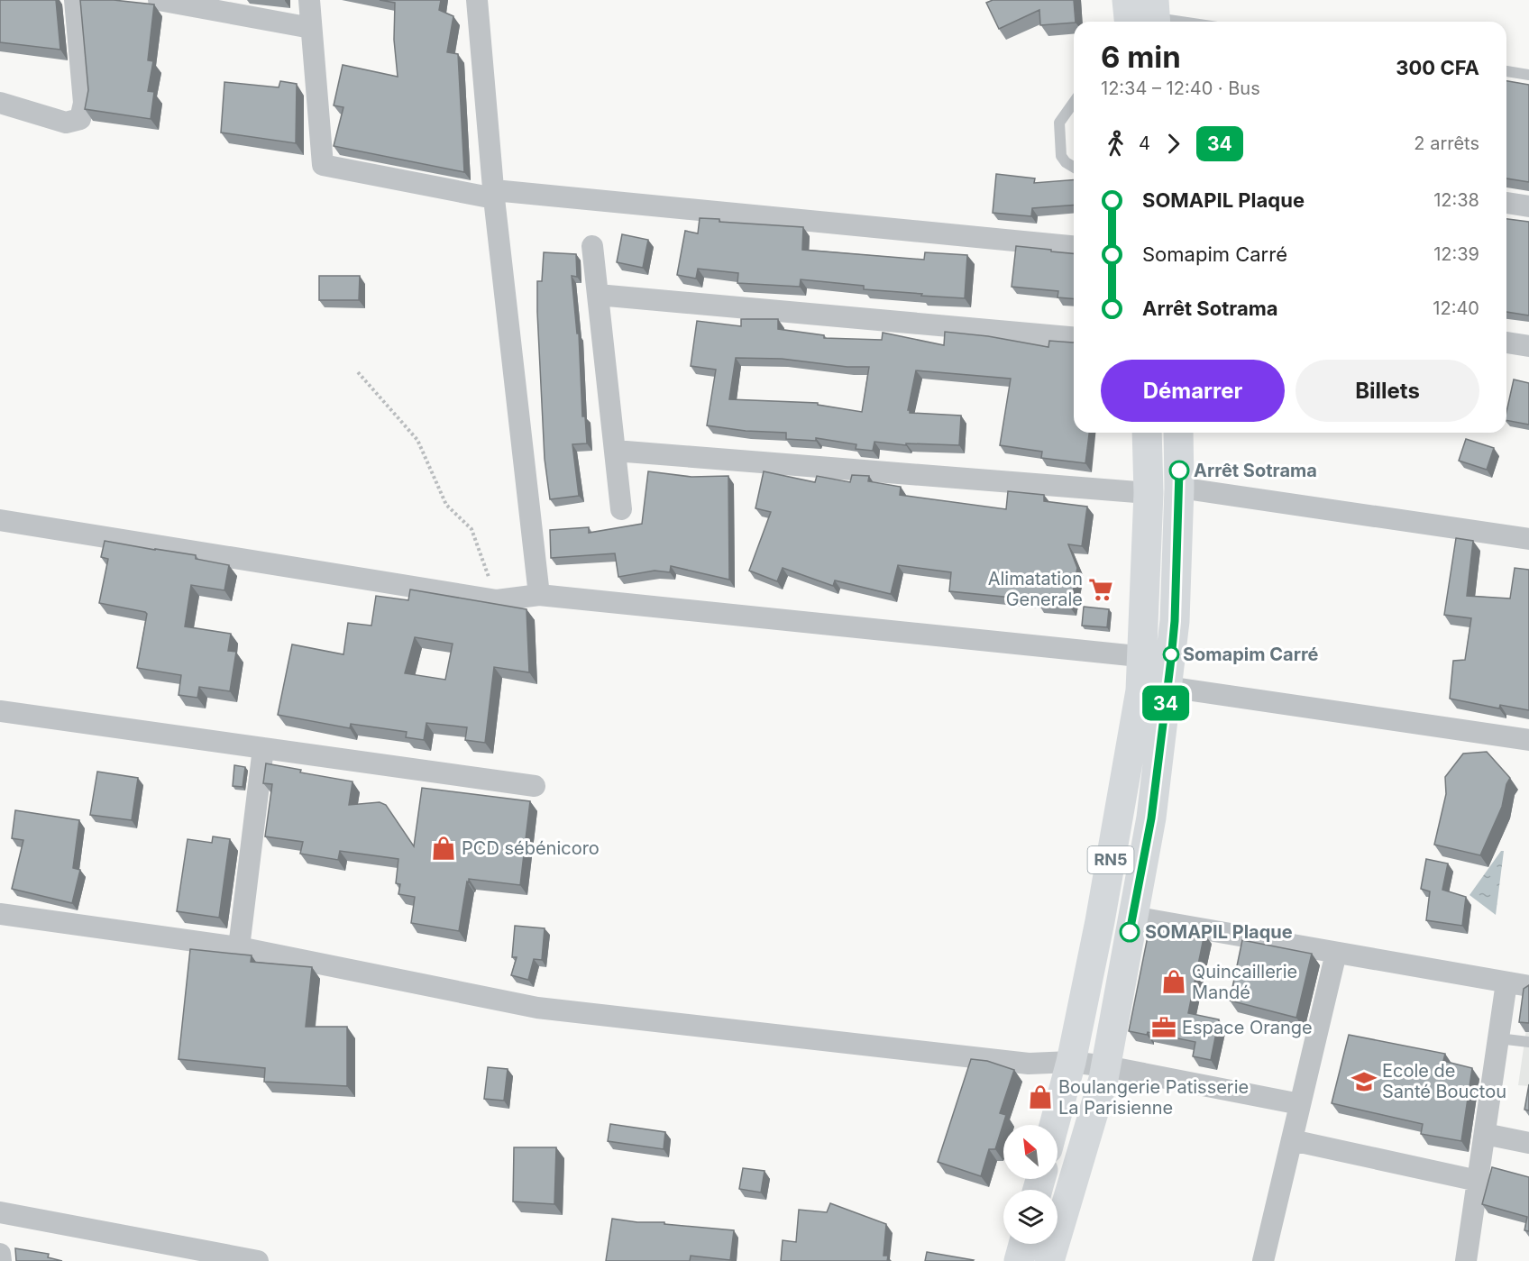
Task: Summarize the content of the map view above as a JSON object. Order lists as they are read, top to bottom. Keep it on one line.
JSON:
{"streets":{"highway":["RN5"]},"places":{"other":["Arrêt Sotrama","Somapim Carré","SOMAPIL Plaque"],"supermarket":["Alimatation Generale"],"shop":["PCD sébénicoro","Quincaillerie Mandé","Boulangerie Patisserie La Parisienne"],"office":["Espace Orange"],"school or university":["Ecole de Santé Bouctou"]},"lines":["bus line 34"],"north":"top left","page":{"on_map":"34","heading":["6 min","12:34 – 12:40 · Bus","300 CFA"],"legs":["4","34","2 arrêts"],"list":[{"name":"SOMAPIL Plaque","value":"12:38"},{"name":"Somapim Carré","value":"12:39"},{"name":"Arrêt Sotrama","value":"12:40"}],"buttons":["Démarrer","Billets"]}}
